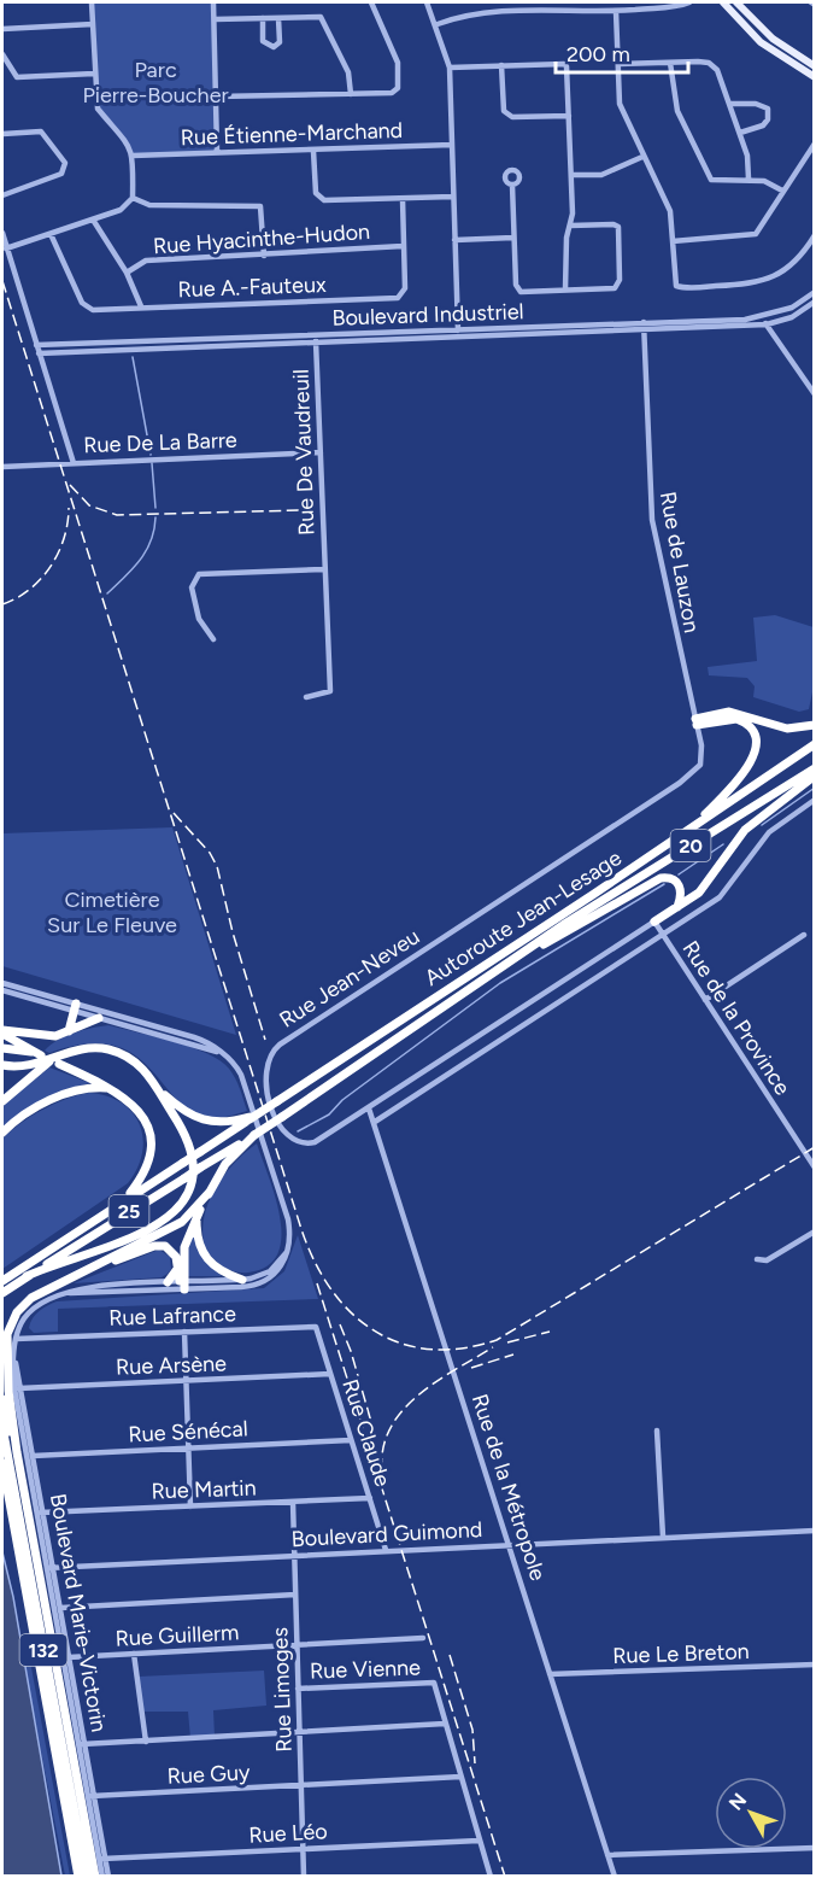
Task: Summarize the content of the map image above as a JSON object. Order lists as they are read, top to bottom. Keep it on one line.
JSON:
{"streets":{"highway":["20","Autoroute Jean-Lesage","25","132"],"street":["Rue Étienne-Marchand","Rue Hyacinthe-Hudon","Rue A.-Fauteux","Boulevard Industriel","Rue De La Barre","Rue De Vaudreuil","Rue de Lauzon","Rue Jean-Neveu","Rue de la Province","Rue Lafrance","Rue Arsène","Rue Sénécal","Rue Claude","Rue de la Métropole","Rue Martin","Boulevard Guimond","Boulevard Marie-Victorin","Rue Guillerm","Rue Le Breton","Rue Vienne","Rue Limoges","Rue Guy","Rue Léo"]},"crossings":[["Rue Hyacinthe-Hudon","Rue A.-Fauteux"],["Boulevard Industriel","Rue De Vaudreuil"],["Boulevard Industriel","Rue de Lauzon"],["Rue De La Barre","Rue De Vaudreuil"],["Rue de Lauzon","Rue Jean-Neveu"],["Autoroute Jean-Lesage","25"],["Rue Jean-Neveu","Rue de la Province"],["Rue Jean-Neveu","Rue de la Métropole"],["Rue Lafrance","Rue Claude"],["Rue Lafrance","Boulevard Marie-Victorin"],["Rue Arsène","Rue Claude"],["Rue Arsène","Boulevard Marie-Victorin"],["Rue Sénécal","Rue Claude"],["Rue Sénécal","Boulevard Marie-Victorin"],["Rue Claude","Rue Martin"],["Rue Claude","Boulevard Guimond"],["Rue de la Métropole","Boulevard Guimond"],["Rue de la Métropole","Rue Le Breton"],["Rue Martin","Boulevard Marie-Victorin"],["Rue Martin","Rue Limoges"],["Boulevard Guimond","Boulevard Marie-Victorin"],["Boulevard Guimond","Rue Limoges"],["Boulevard Marie-Victorin","Rue Guillerm"],["Boulevard Marie-Victorin","Rue Guy"],["Boulevard Marie-Victorin","Rue Léo"],["Rue Guillerm","Rue Limoges"],["Rue Vienne","Rue Limoges"],["Rue Limoges","Rue Guy"],["Rue Limoges","Rue Léo"]],"parks":["Parc Pierre-Boucher","Cimetière Sur Le Fleuve"],"scale_bar":"200 m","north":"top left"}
